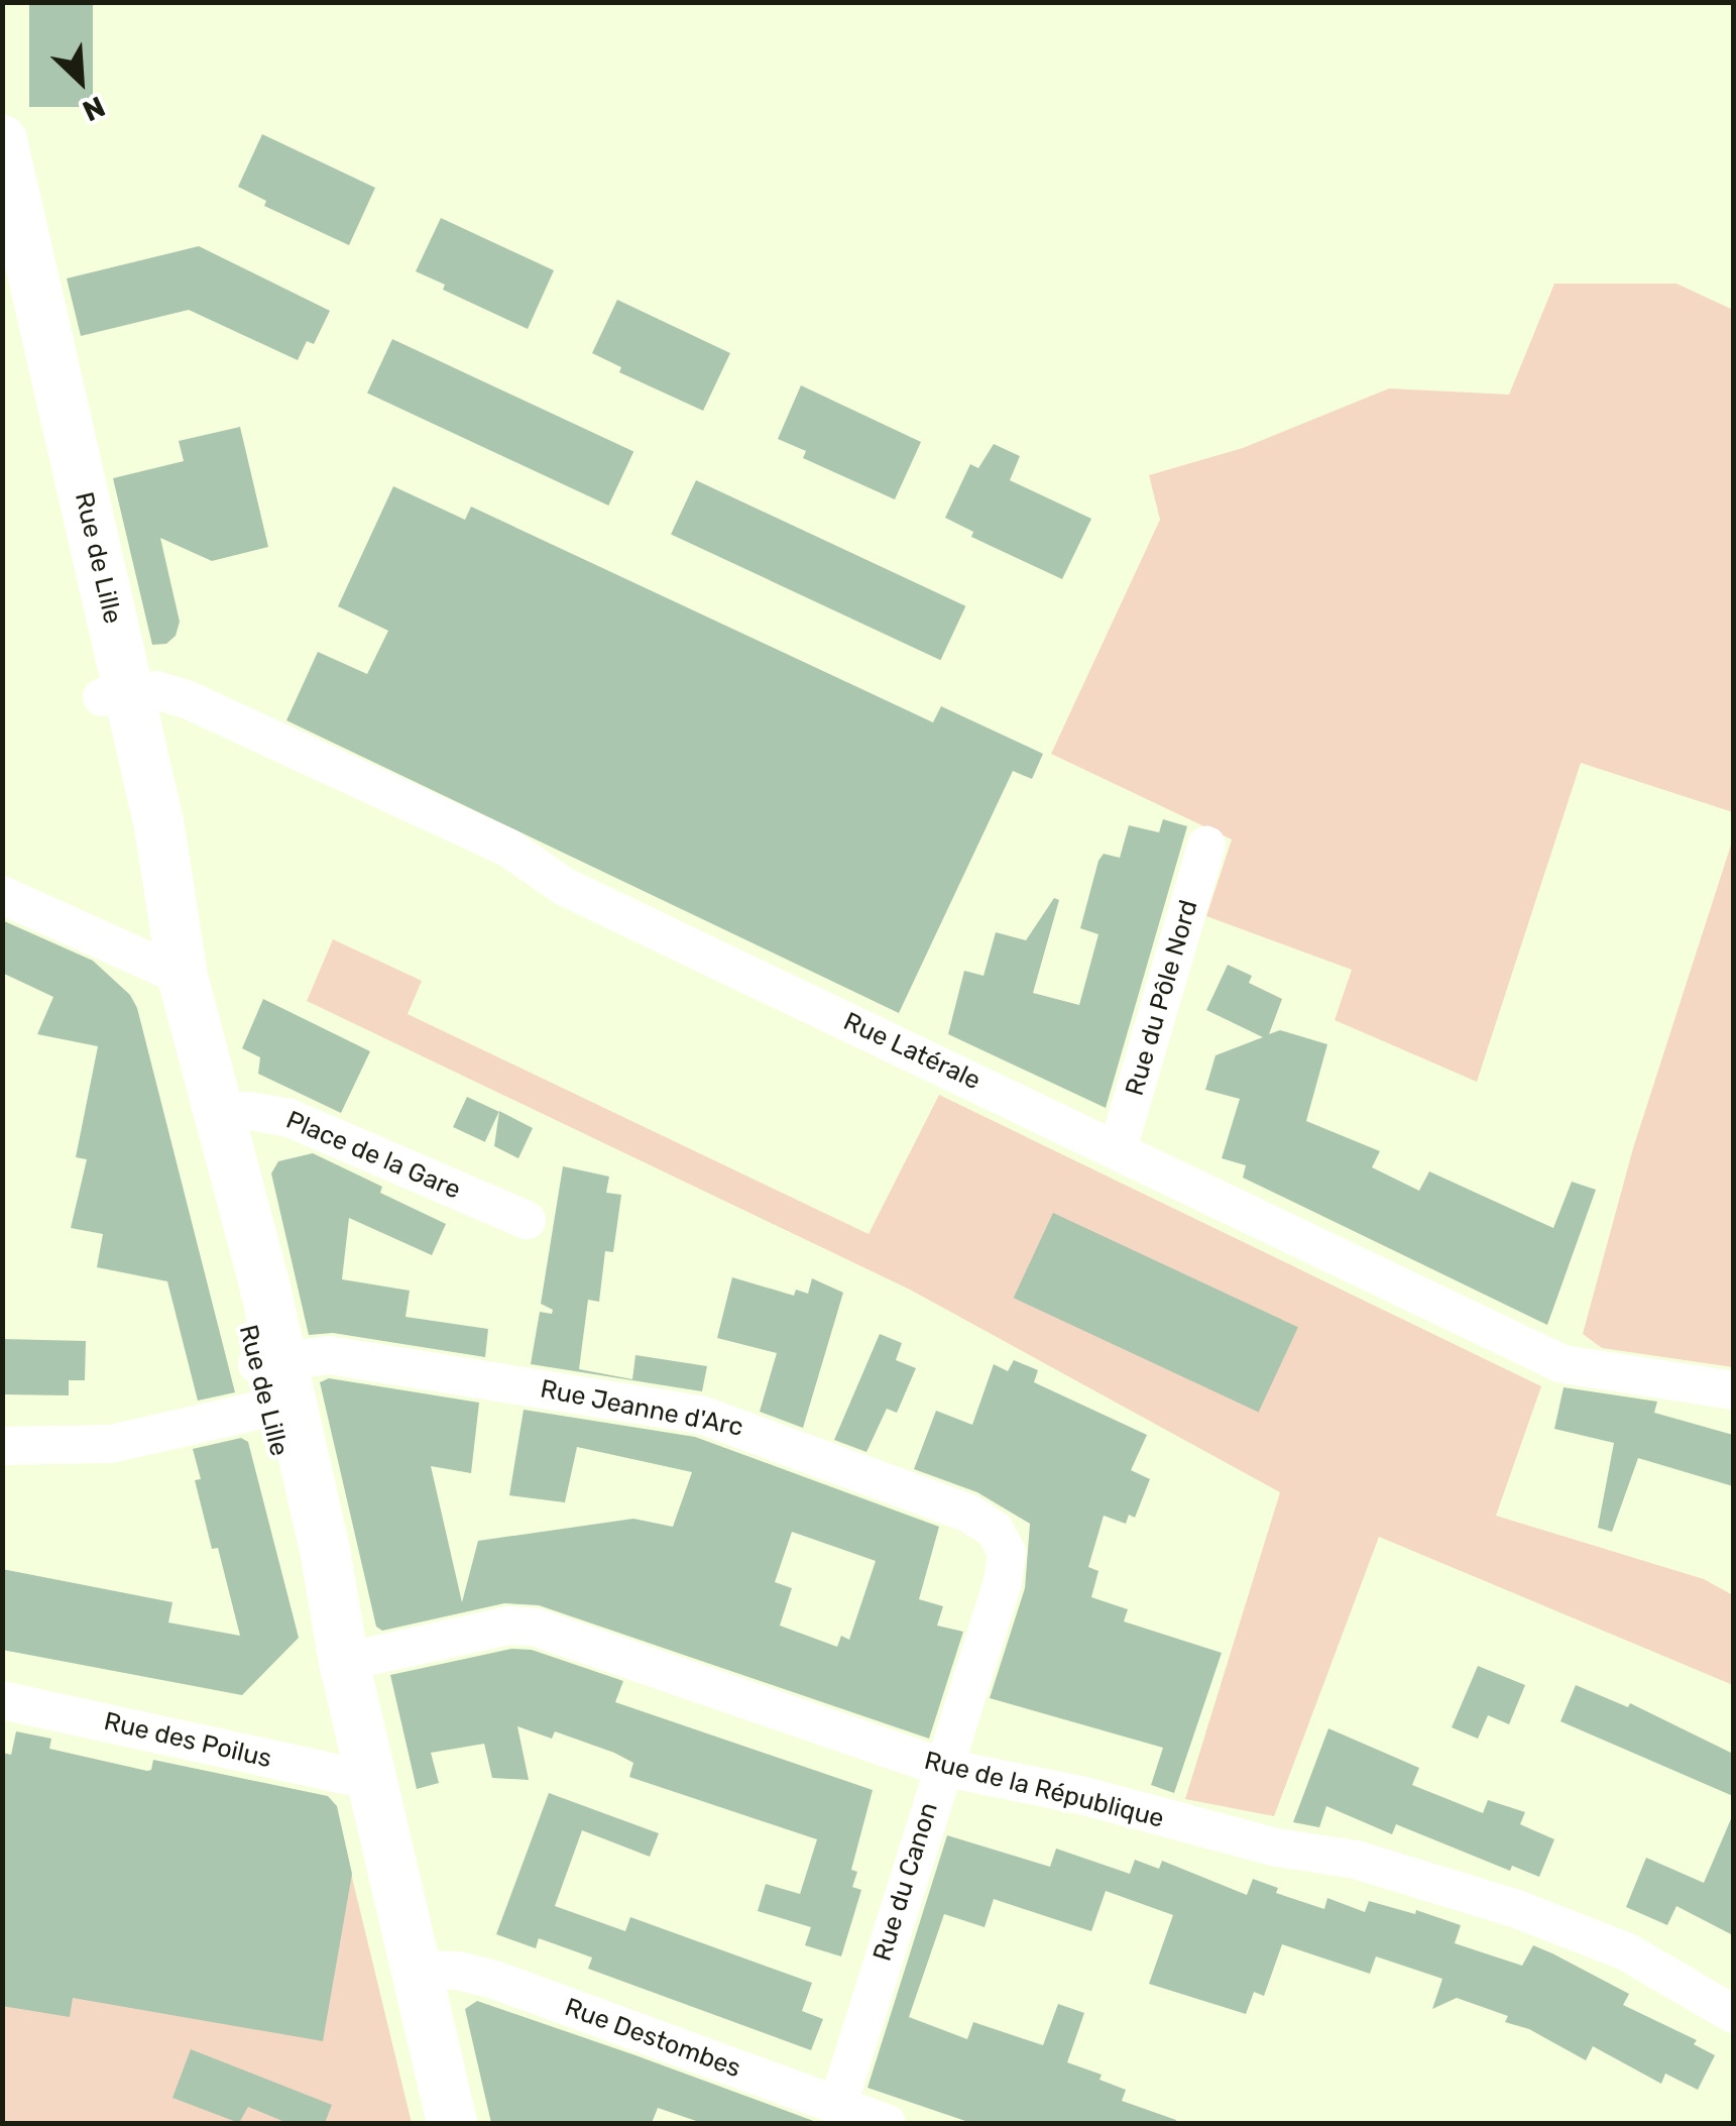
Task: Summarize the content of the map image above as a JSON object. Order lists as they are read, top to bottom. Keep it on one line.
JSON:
{"streets":{"main road":["Rue de Lille"],"street":["Rue du Pôle Nord","Rue Latérale","Place de la Gare","Rue Jeanne d'Arc","Rue des Poilus","Rue de la République","Rue du Canon","Rue Destombes"]},"crossings":[["Rue de Lille","Rue Latérale"],["Rue de Lille","Place de la Gare"],["Rue de Lille","Rue Jeanne d'Arc"],["Rue de Lille","Rue des Poilus"],["Rue de Lille","Rue de la République"],["Rue de Lille","Rue Destombes"],["Rue du Pôle Nord","Rue Latérale"],["Rue Jeanne d'Arc","Rue du Canon"],["Rue de la République","Rue du Canon"],["Rue du Canon","Rue Destombes"]],"north":"bottom right"}
